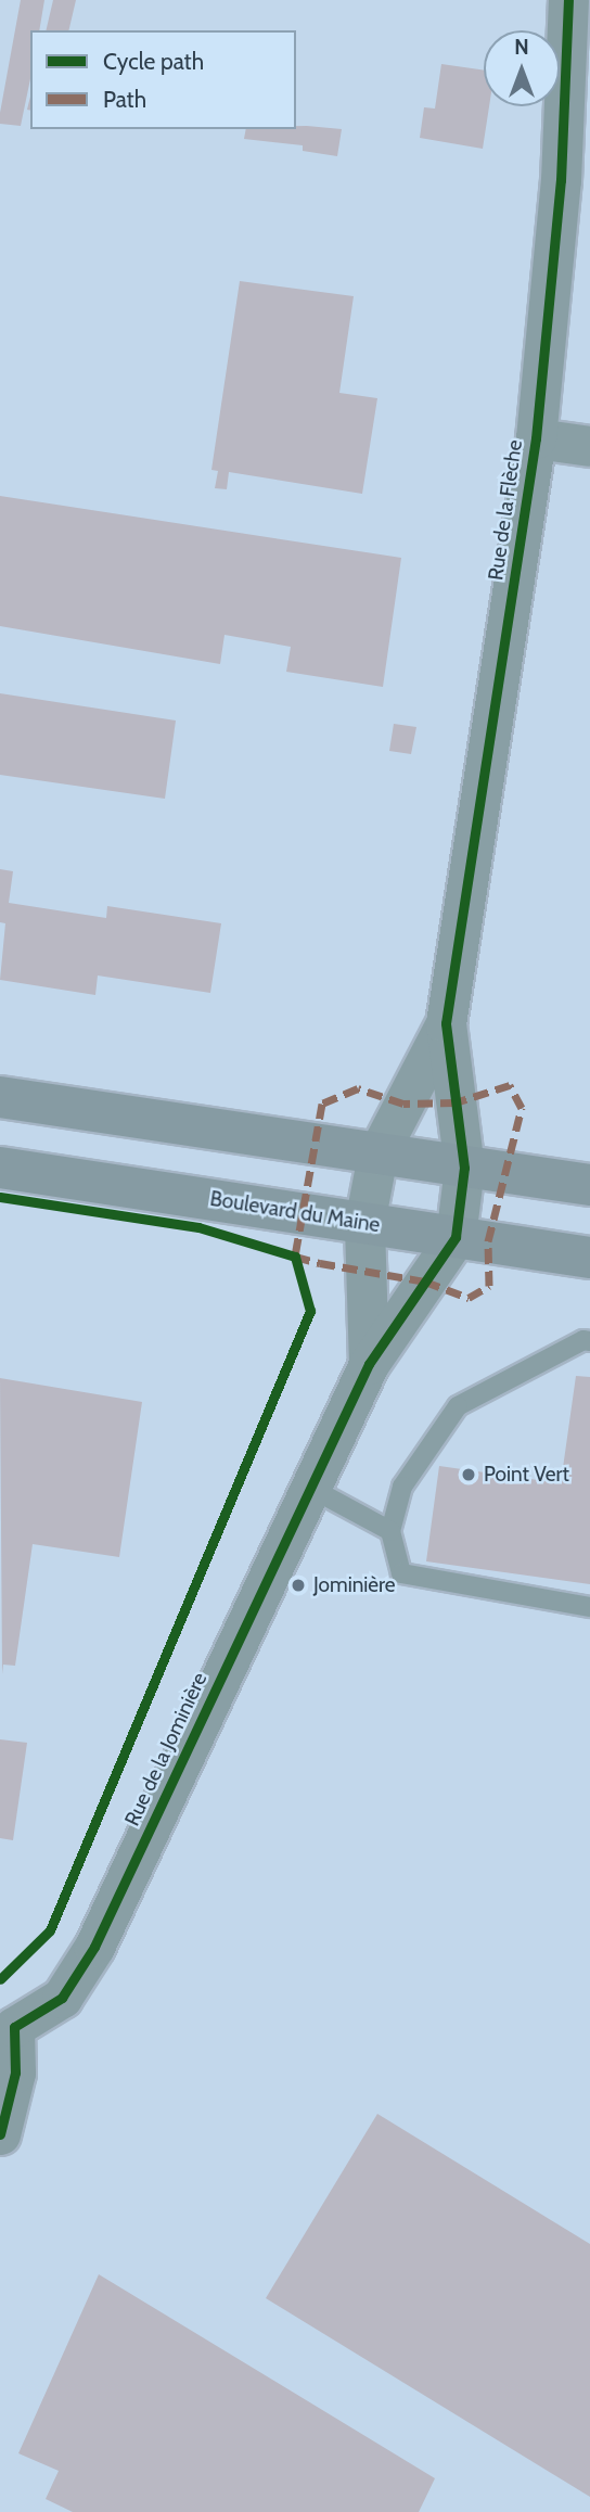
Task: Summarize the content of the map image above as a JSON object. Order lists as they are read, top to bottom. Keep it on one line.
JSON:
{"streets":{"main road":["Boulevard du Maine"],"street":["Rue de la Flèche","Rue de la Jominière"]},"crossings":[["Boulevard du Maine","Rue de la Jominière"]],"places":["Point Vert","Jominière"],"legend":["Cycle path","Path"],"north":"top"}
